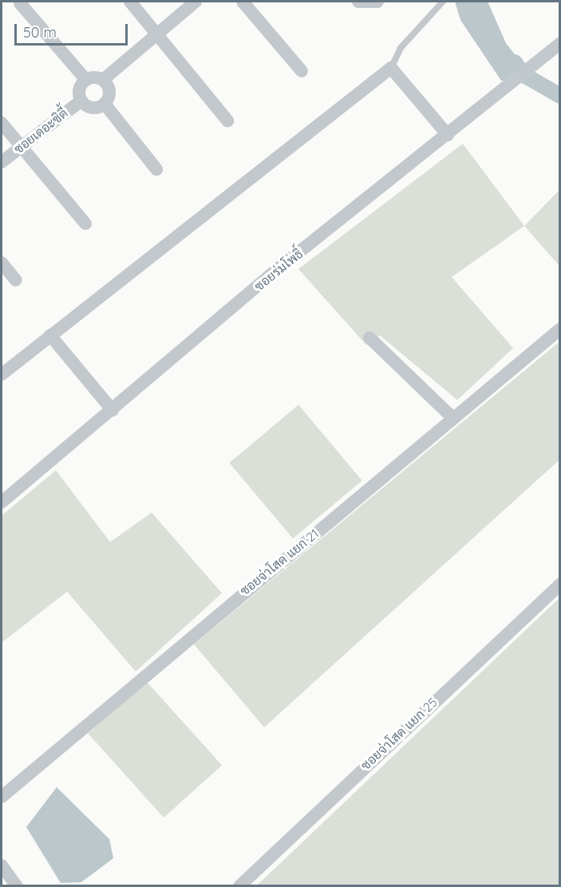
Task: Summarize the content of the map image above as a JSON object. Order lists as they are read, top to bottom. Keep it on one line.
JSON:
{"streets":{"street":["ซอยเดอะซิตี้","ซอยร่มโพธิ์","ซอยจ่าโสด แยก 21","ซอยจ่าโสด แยก 25"]},"scale_bar":"50 m"}
